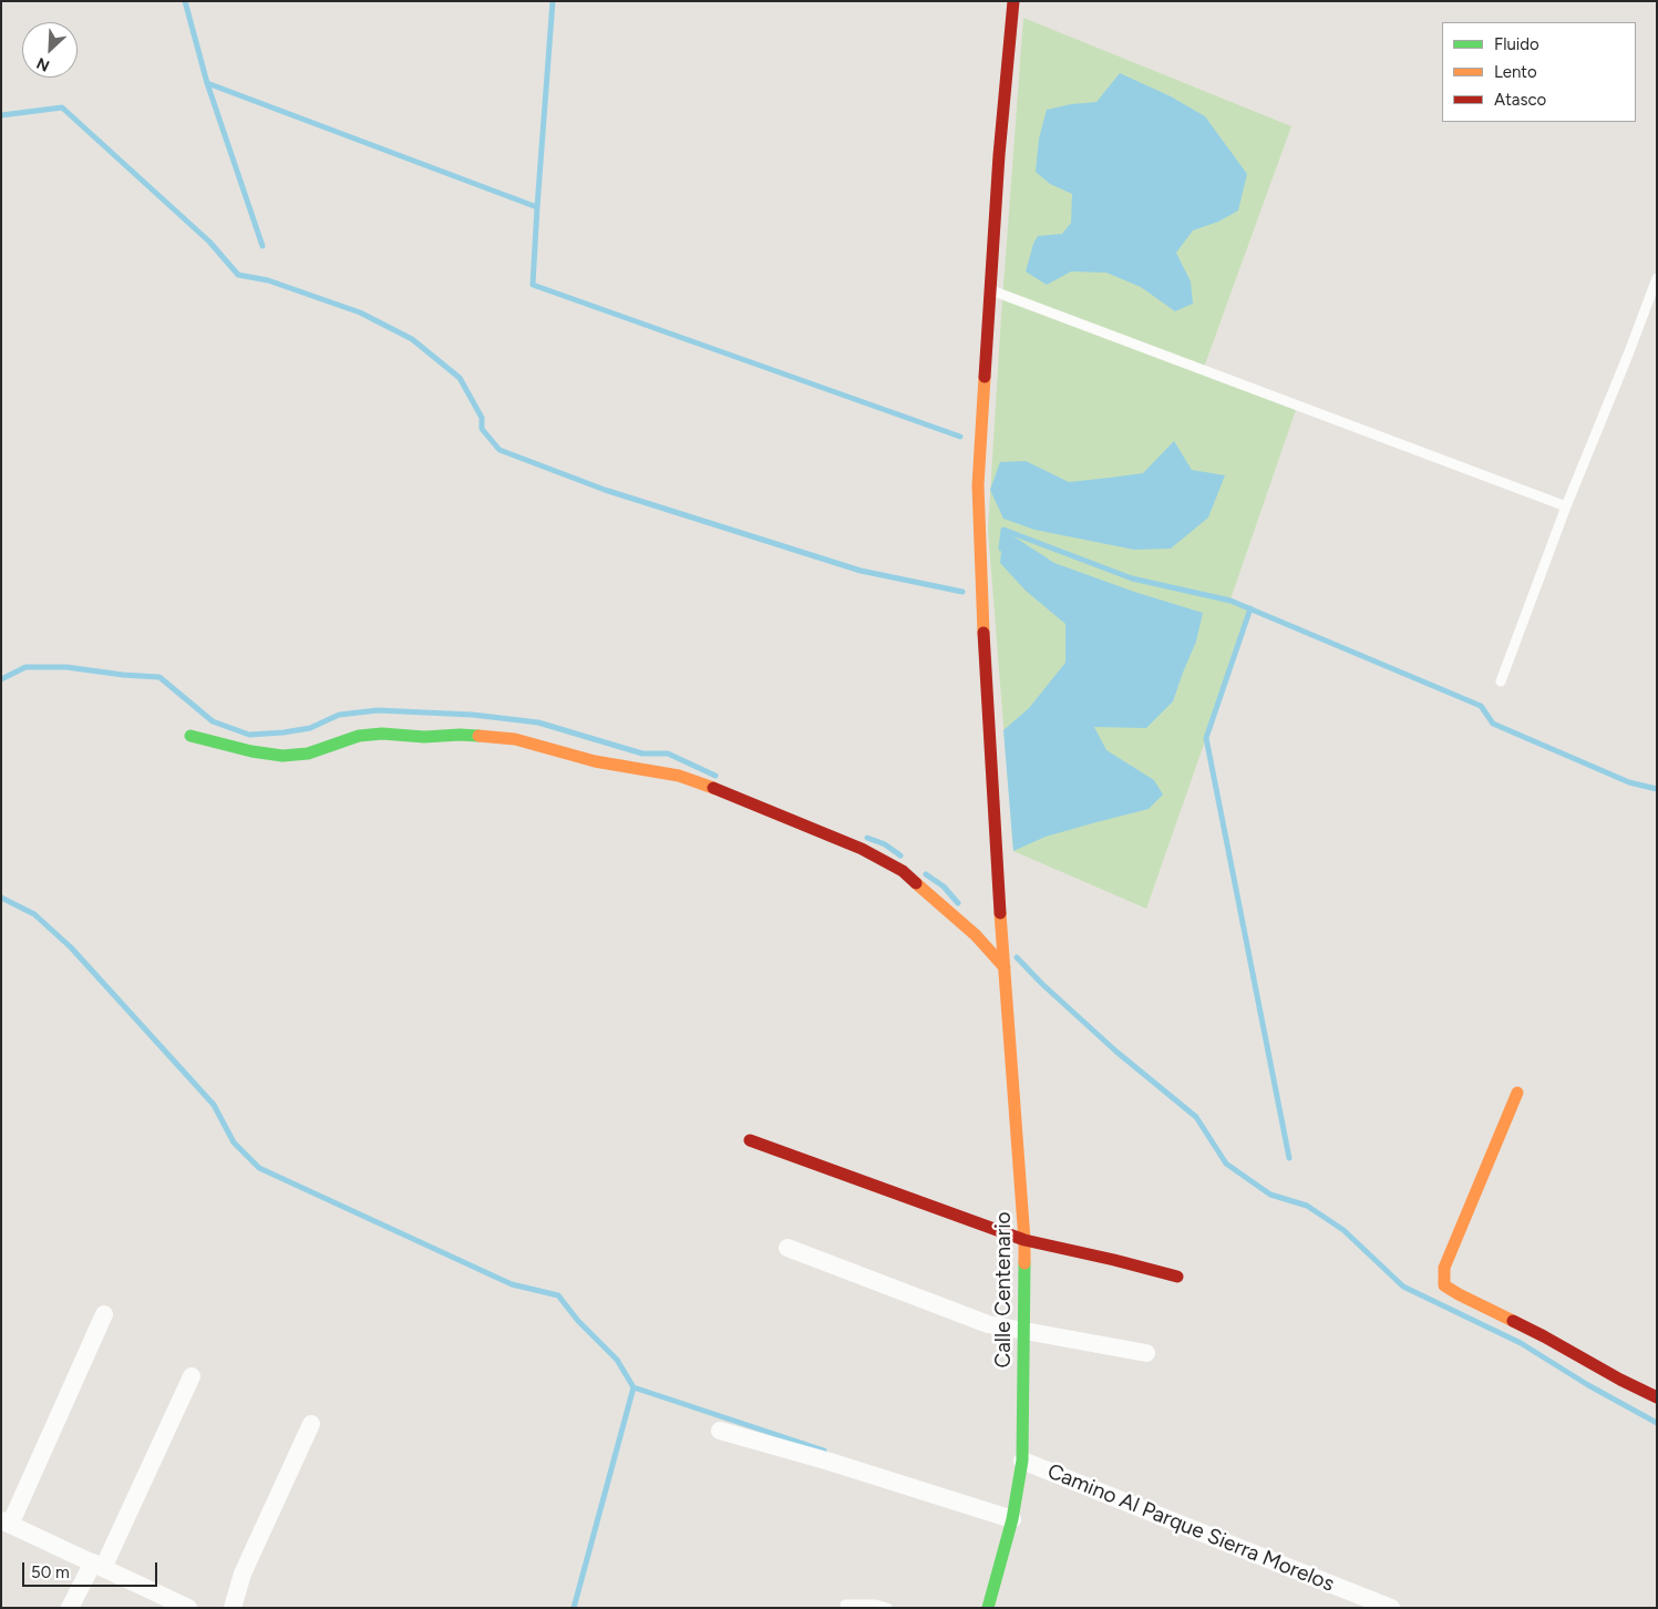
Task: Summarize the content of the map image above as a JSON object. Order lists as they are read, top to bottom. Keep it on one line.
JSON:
{"streets":{"street":["Calle Centenario","Camino Al Parque Sierra Morelos"]},"crossings":[["Calle Centenario","Camino Al Parque Sierra Morelos"]],"legend":["Fluido","Lento","Atasco"],"scale_bar":"50 m","north":"bottom left"}
